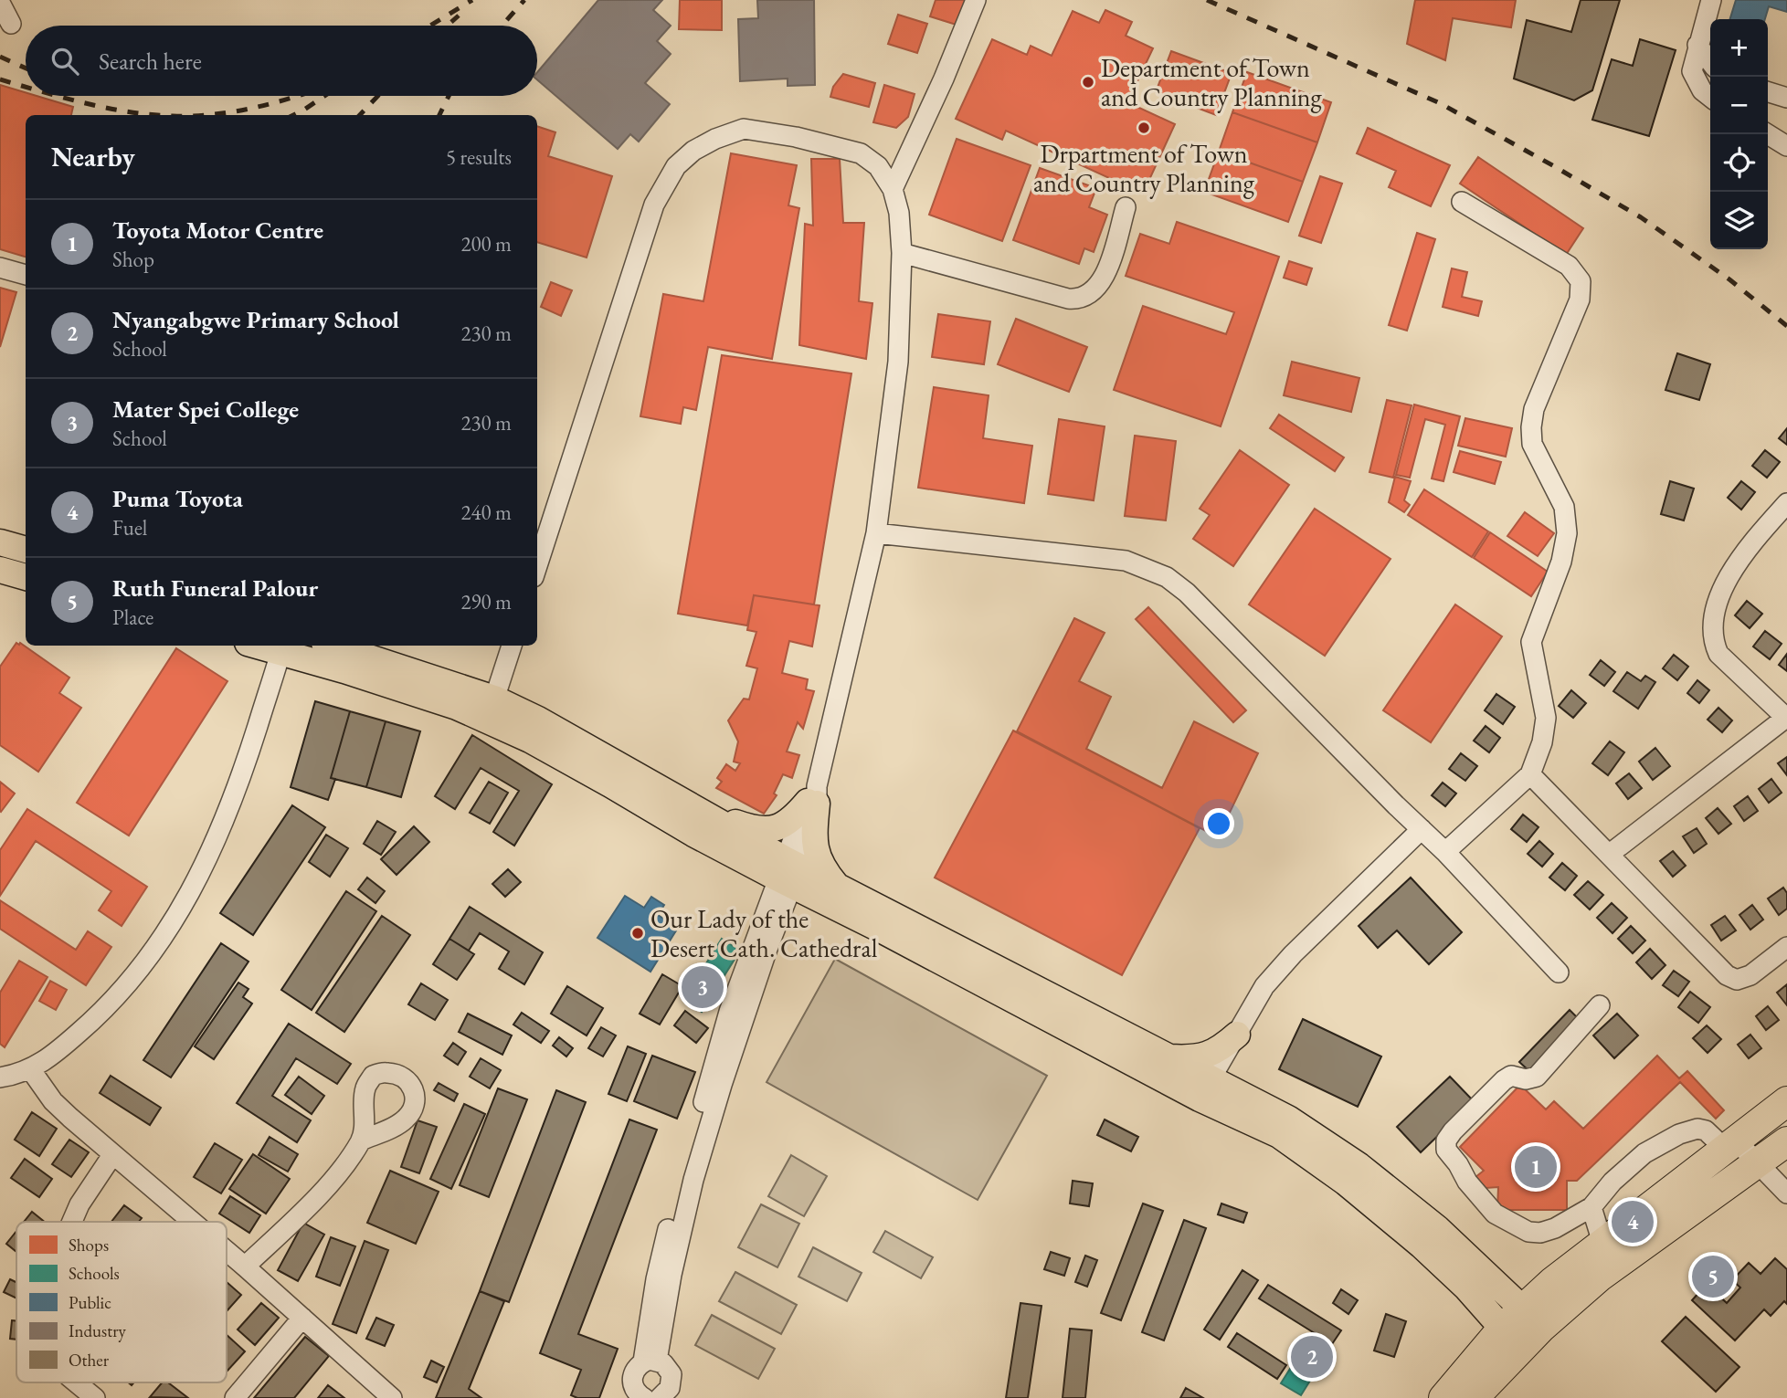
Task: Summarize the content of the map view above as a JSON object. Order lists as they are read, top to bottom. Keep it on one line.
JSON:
{"places":["Department of Town and Country Planning","Drpartment of Town and Country Planning","Our Lady of the Desert Cath. Cathedral"],"legend":["Shops","Schools","Public","Industry","Other"],"page":{"map_buttons":["+","−"],"search":"Search here","heading":["Nearby","5 results"],"list":[{"mark":"1","name":"Toyota Motor Centre","note":"Shop","value":"200 m"},{"mark":"2","name":"Nyangabgwe Primary School","note":"School","value":"230 m"},{"mark":"3","name":"Mater Spei College","note":"School","value":"230 m"},{"mark":"4","name":"Puma Toyota","note":"Fuel","value":"240 m"},{"mark":"5","name":"Ruth Funeral Palour","note":"Place","value":"290 m"}],"pins":["3","1","4","5","2"]}}
